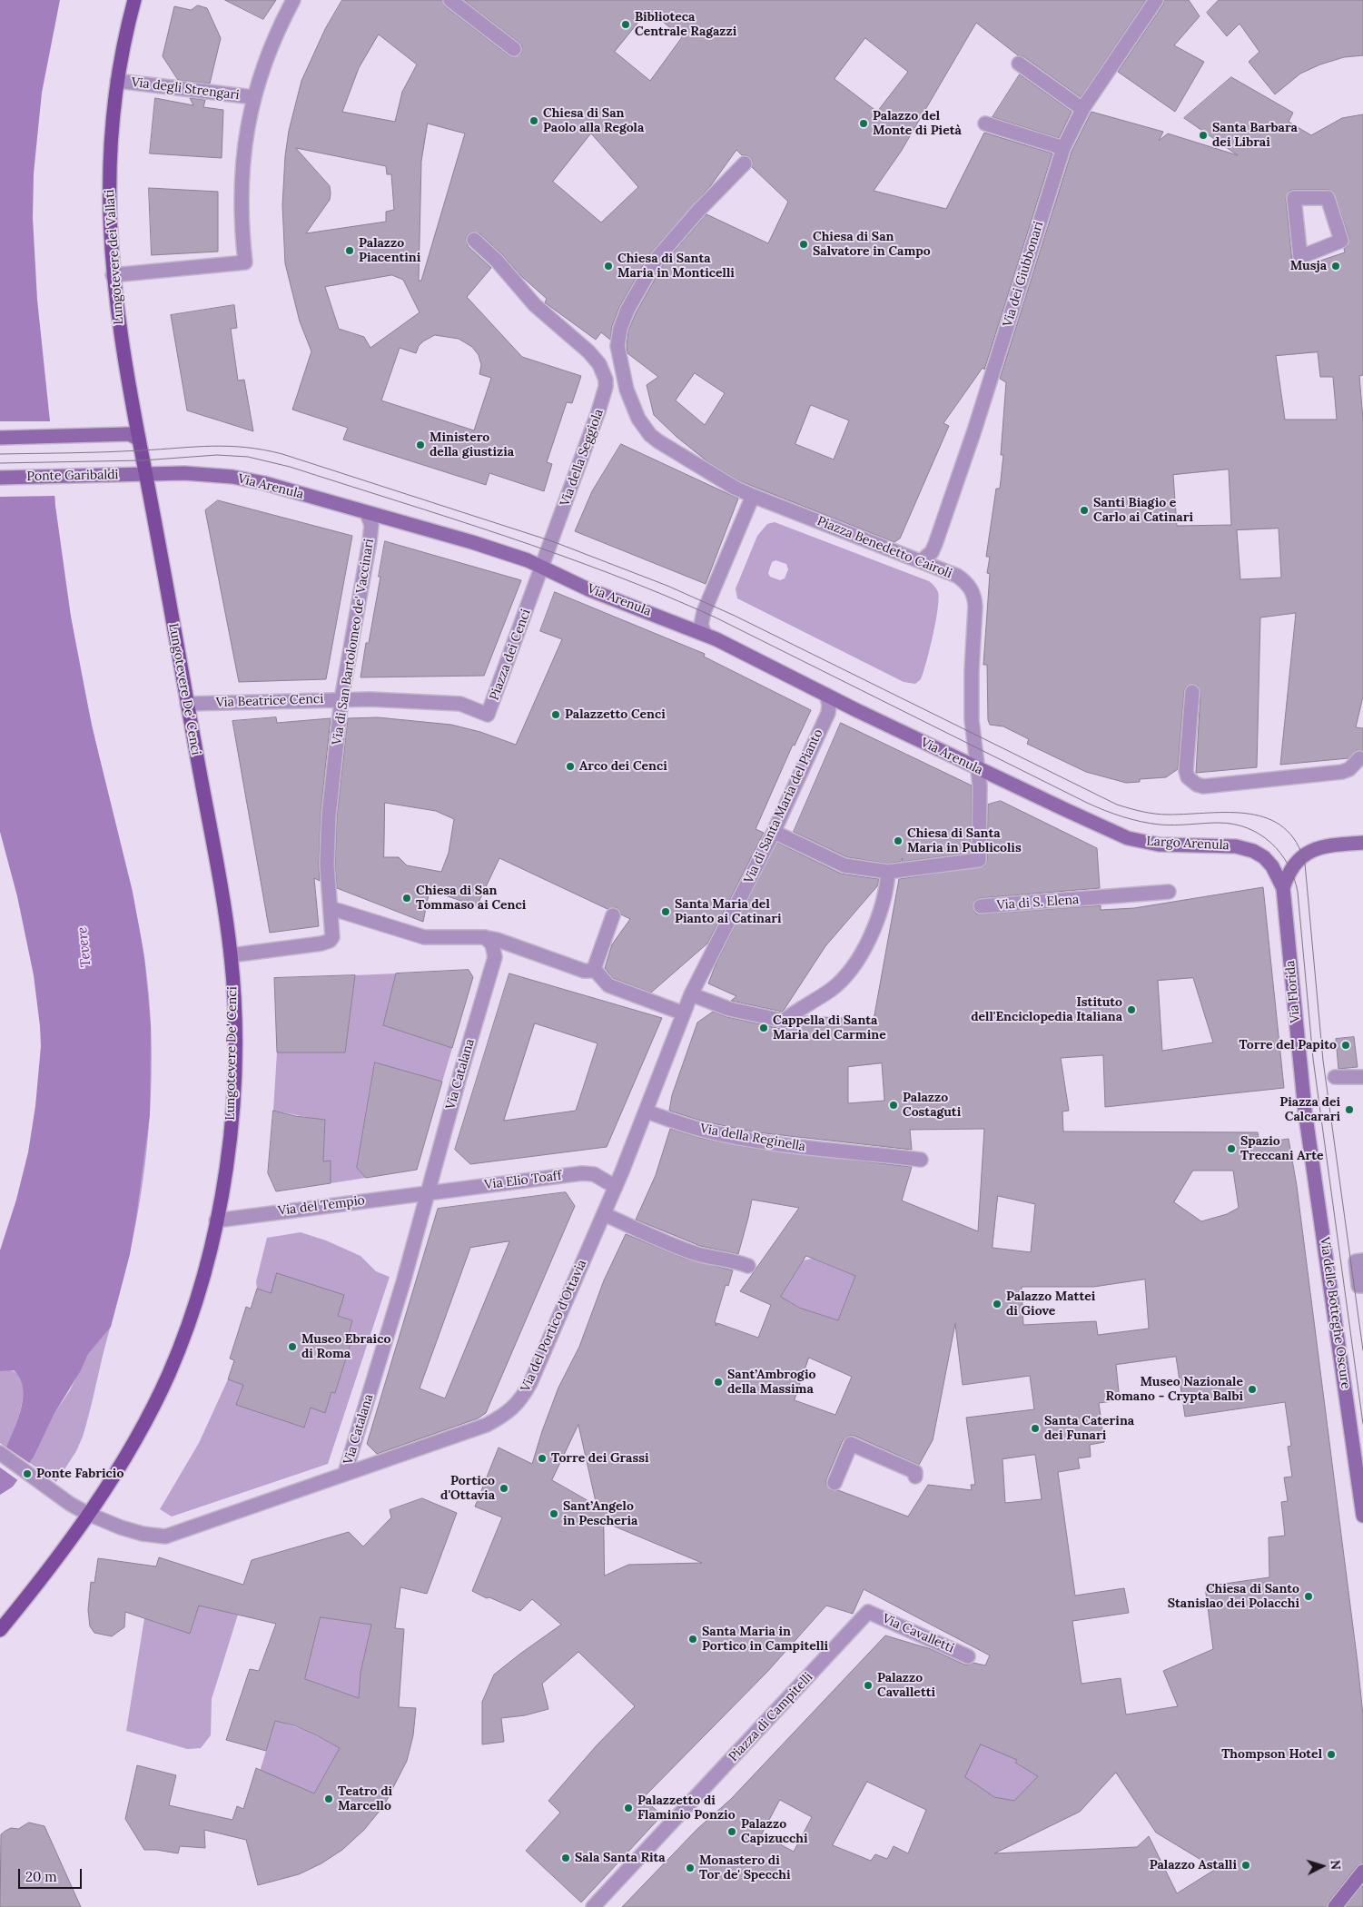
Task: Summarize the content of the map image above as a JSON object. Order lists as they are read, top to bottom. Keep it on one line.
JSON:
{"streets":{"main road":["Lungotevere dei Vallati","Lungotevere De' Cenci"],"street":["Via degli Strengari","Via dei Giubbonari","Via della Seggiola","Ponte Garibaldi","Via Arenula","Piazza Benedetto Cairoli","Via di San Bartolomeo de' Vaccinari","Piazza dei Cenci","Via Beatrice Cenci","Via di Santa Maria del Pianto","Largo Arenula","Via di S. Elena","Via Florida","Via Catalana","Via della Reginella","Via Elio Toaff","Via del Tempio","Via delle Botteghe Oscure","Via del Portico d'Ottavia","Via Cavalletti","Piazza di Campitelli"]},"crossings":[["Via degli Strengari","Lungotevere dei Vallati"],["Lungotevere dei Vallati","Lungotevere De' Cenci"],["Via dei Giubbonari","Piazza Benedetto Cairoli"],["Via della Seggiola","Via Arenula"],["Via della Seggiola","Piazza dei Cenci"],["Ponte Garibaldi","Via Arenula"],["Ponte Garibaldi","Lungotevere De' Cenci"],["Via Arenula","Piazza Benedetto Cairoli"],["Via Arenula","Via di San Bartolomeo de' Vaccinari"],["Via Arenula","Piazza dei Cenci"],["Via Arenula","Lungotevere De' Cenci"],["Via Arenula","Via di Santa Maria del Pianto"],["Via Arenula","Largo Arenula"],["Via di San Bartolomeo de' Vaccinari","Lungotevere De' Cenci"],["Via di San Bartolomeo de' Vaccinari","Via Beatrice Cenci"],["Piazza dei Cenci","Via Beatrice Cenci"],["Lungotevere De' Cenci","Via Beatrice Cenci"],["Lungotevere De' Cenci","Via del Tempio"],["Lungotevere De' Cenci","Via del Portico d'Ottavia"],["Via di Santa Maria del Pianto","Via del Portico d'Ottavia"],["Largo Arenula","Via Florida"],["Via Florida","Via delle Botteghe Oscure"],["Via Catalana","Via Elio Toaff"],["Via Catalana","Via del Tempio"],["Via Catalana","Via del Portico d'Ottavia"],["Via della Reginella","Via del Portico d'Ottavia"],["Via Elio Toaff","Via del Tempio"],["Via Elio Toaff","Via del Portico d'Ottavia"],["Via Cavalletti","Piazza di Campitelli"]],"water":["Tevere"],"places":["Biblioteca Centrale Ragazzi","Chiesa di San Paolo alla Regola","Palazzo del Monte di Pietà","Santa Barbara dei Librai","Chiesa di San Salvatore in Campo","Palazzo Piacentini","Chiesa di Santa Maria in Monticelli","Musja","Ministero della giustizia","Santi Biagio e Carlo ai Catinari","Palazzetto Cenci","Arco dei Cenci","Chiesa di Santa Maria in Publicolis","Chiesa di San Tommaso ai Cenci","Santa Maria del Pianto ai Catinari","Istituto dell'Enciclopedia Italiana","Cappella di Santa Maria del Carmine","Torre del Papito","Palazzo Costaguti","Piazza dei Calcarari","Spazio Treccani Arte","Palazzo Mattei di Giove","Museo Ebraico di Roma","Sant’Ambrogio della Massima","Museo Nazionale Romano - Crypta Balbi","Santa Caterina dei Funari","Torre dei Grassi","Ponte Fabricio","Portico d'Ottavia","Sant’Angelo in Pescheria","Chiesa di Santo Stanislao dei Polacchi","Santa Maria in Portico in Campitelli","Palazzo Cavalletti","Thompson Hotel","Teatro di Marcello","Palazzetto di Flaminio Ponzio","Palazzo Capizucchi","Sala Santa Rita","Palazzo Astalli","Monastero di Tor de' Specchi"],"scale_bar":"20 m","north":"right"}
